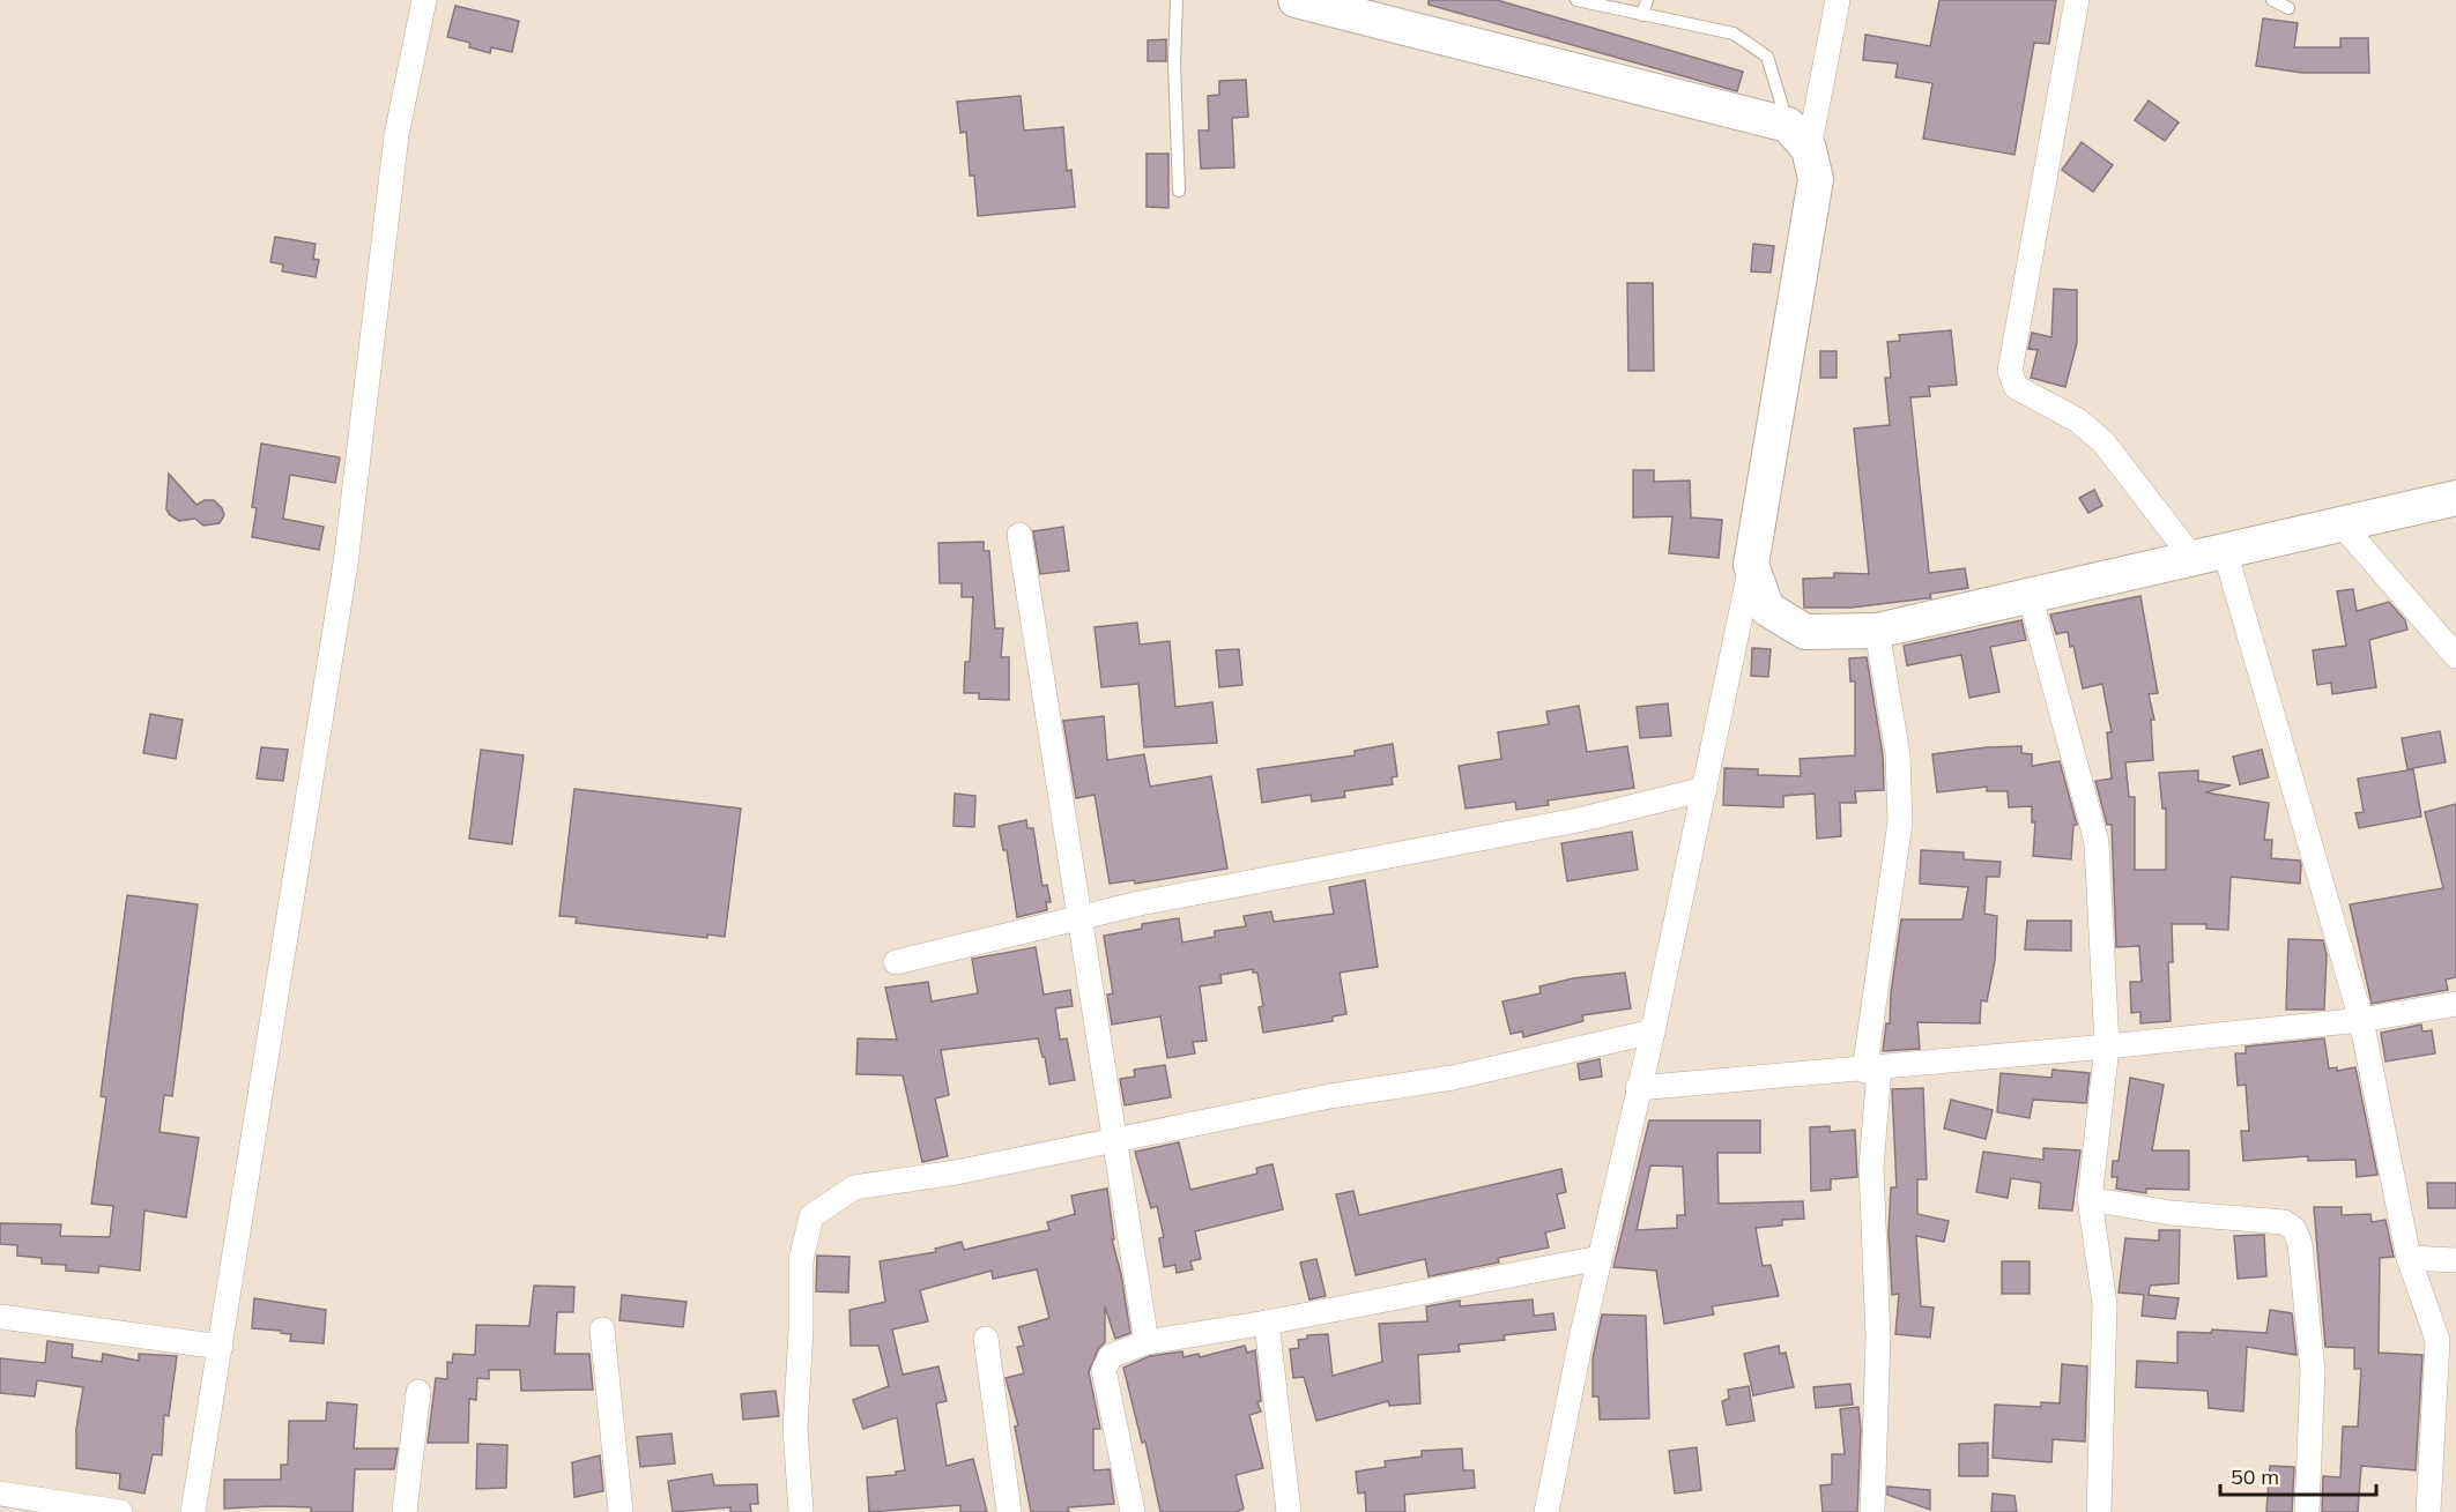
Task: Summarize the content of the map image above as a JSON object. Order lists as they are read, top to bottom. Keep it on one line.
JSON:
{"scale_bar":"50 m"}
